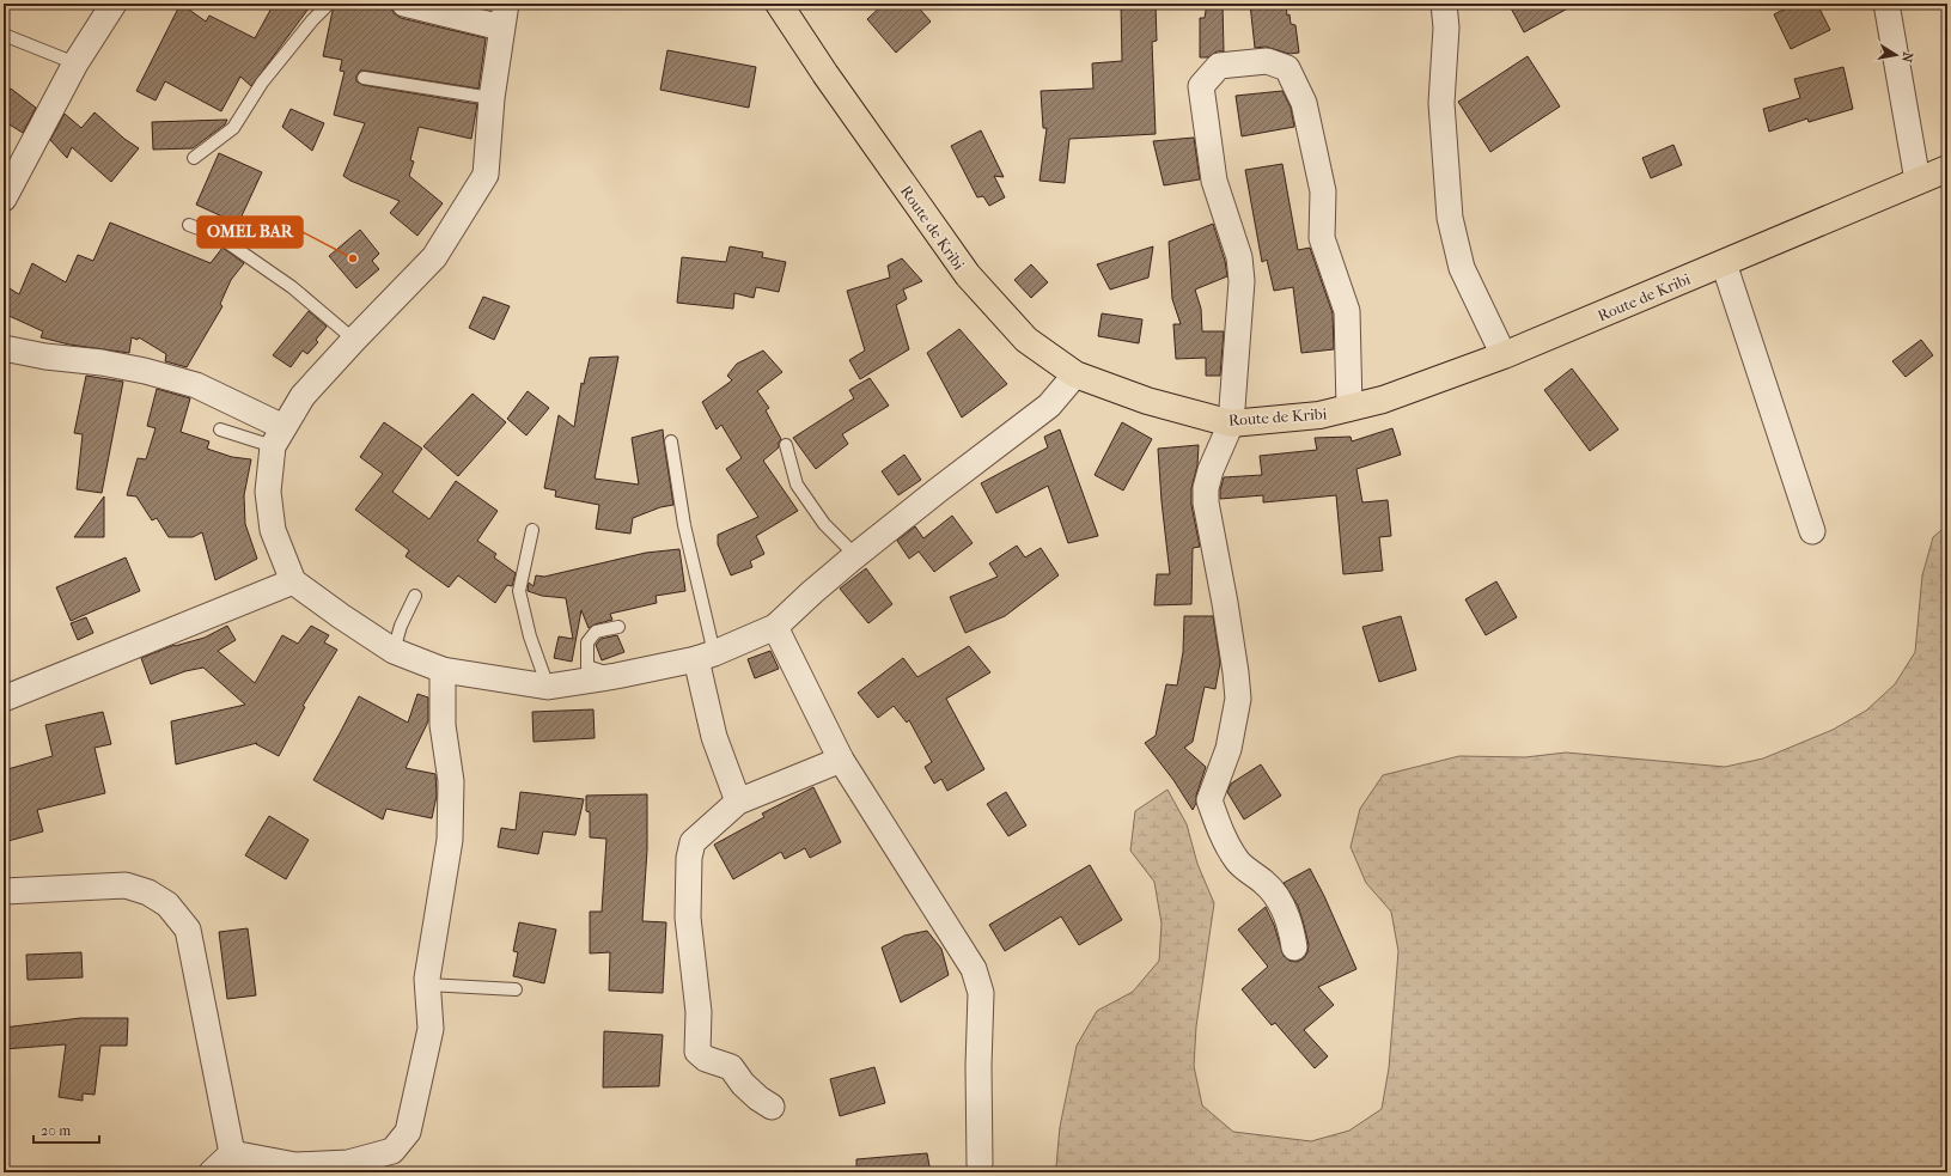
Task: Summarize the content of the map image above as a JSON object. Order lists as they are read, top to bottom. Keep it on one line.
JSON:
{"streets":{"main road":["Route de Kribi"]},"places":["OMEL BAR"],"scale_bar":"20 m","north":"right"}
